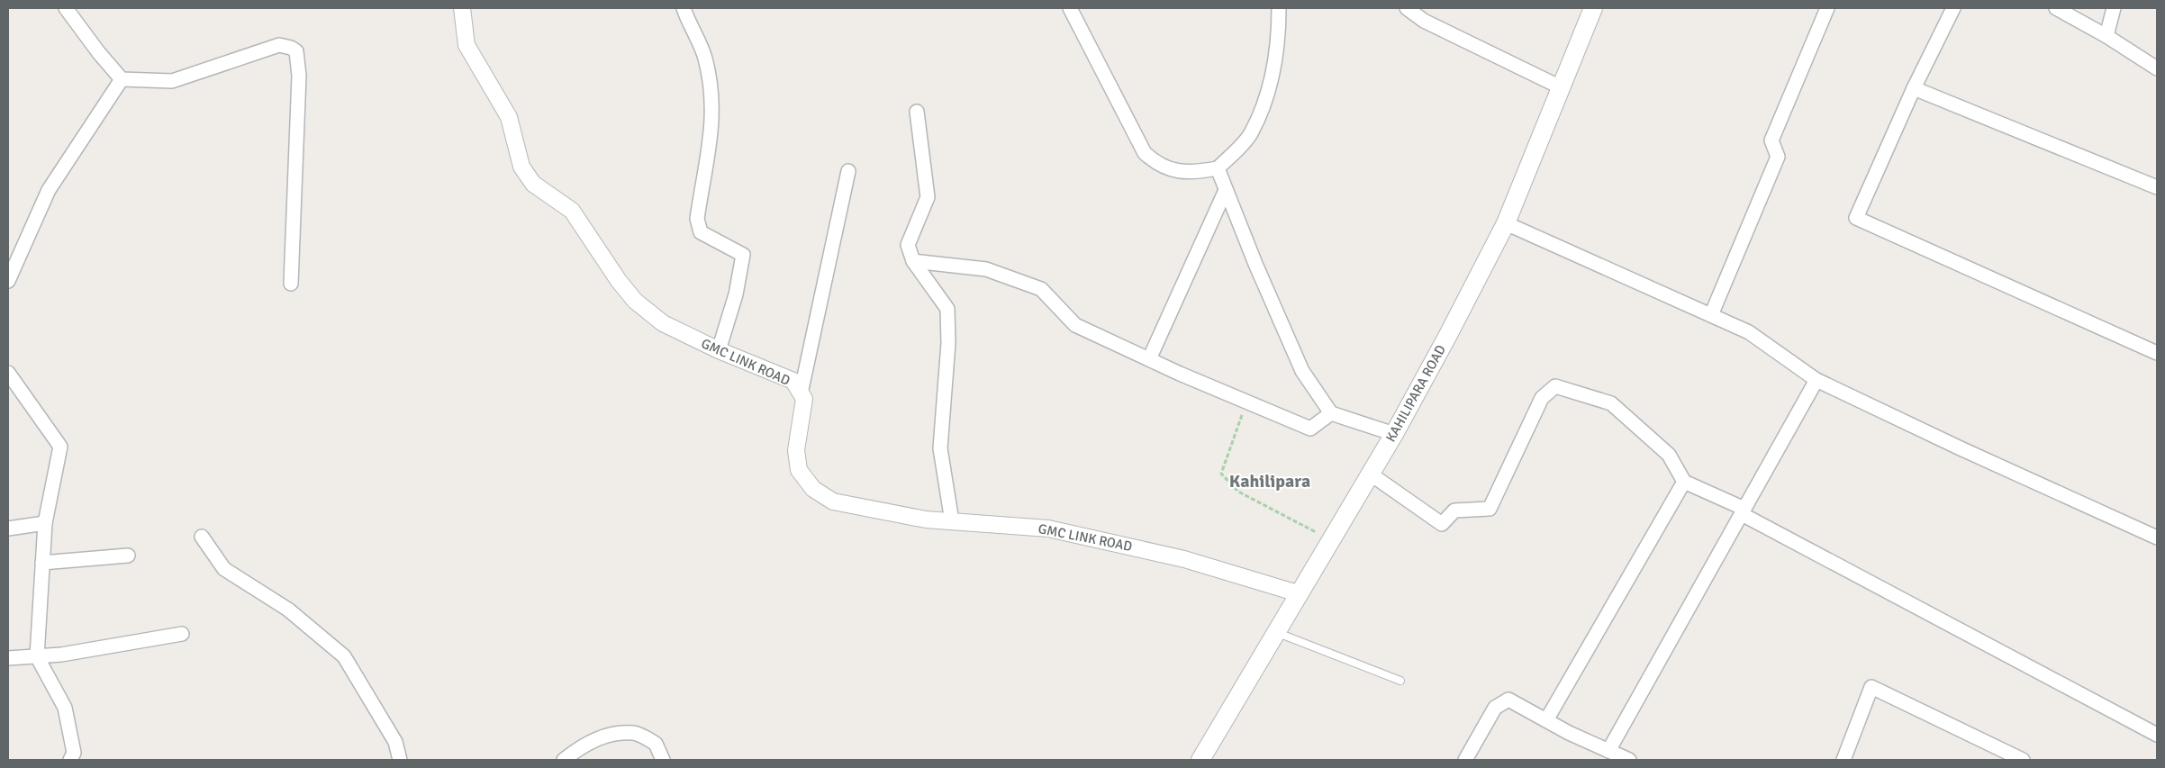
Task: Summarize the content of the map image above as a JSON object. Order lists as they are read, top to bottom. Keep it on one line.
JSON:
{"streets":{"main road":["KAHILIPARA ROAD"],"street":["GMC LINK ROAD"]},"crossings":[["GMC LINK ROAD","KAHILIPARA ROAD"]],"districts":["Kahilipara"]}
